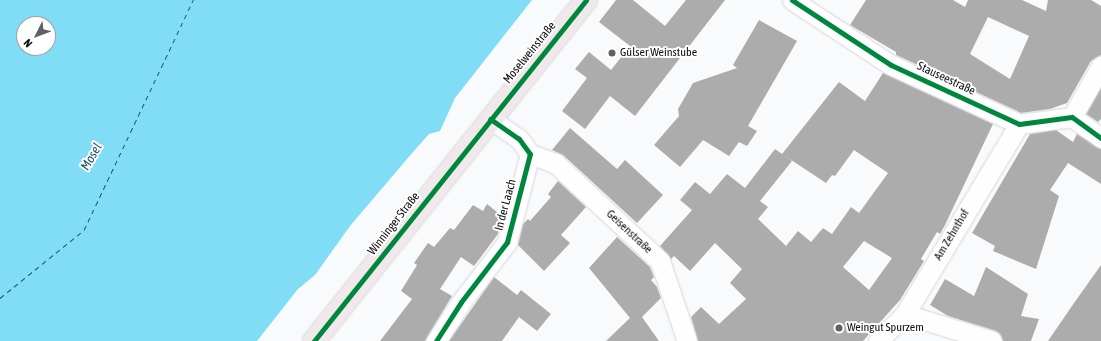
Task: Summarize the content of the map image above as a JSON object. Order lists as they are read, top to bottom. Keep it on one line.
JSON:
{"streets":{"main road":["Moselweinstraße","Winninger Straße"],"street":["Stauseestraße","In der Laach","Geisenstraße","Am Zehnthof"]},"crossings":[["Moselweinstraße","Winninger Straße"],["Stauseestraße","Am Zehnthof"],["In der Laach","Geisenstraße"]],"water":["Mosel"],"places":["Gülser Weinstube","Weingut Spurzem"],"north":"bottom left"}
